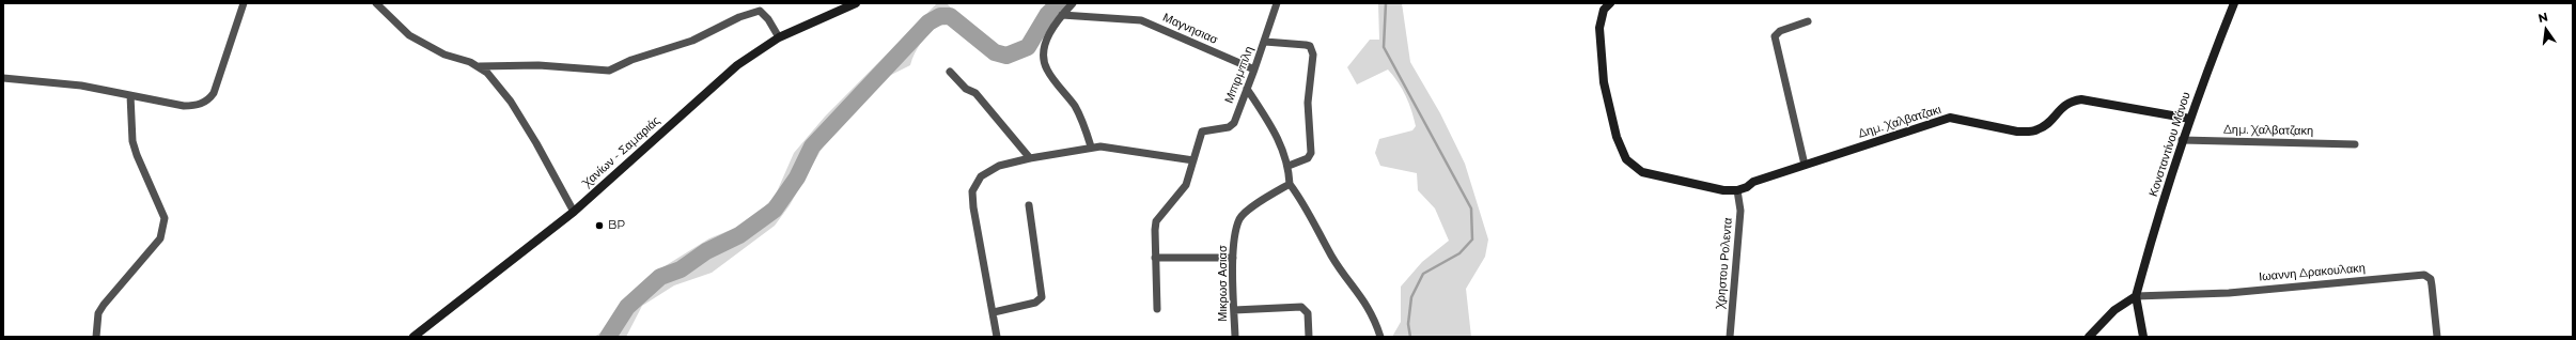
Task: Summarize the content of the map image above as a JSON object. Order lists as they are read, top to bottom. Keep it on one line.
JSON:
{"streets":{"main road":["Δημ. Χαλβατζακι","Κονσταντίνου Μάνου","Χανίων - Σαμαριάς"],"street":["Μαγνησιασ","Μπιρμπιλη","Δημ. Χαλβατζακη","Χρηστου Ρολεντα","Ιωαννη Δρακουλακη","Μικρωσ Ασιασ"]},"crossings":[["Μαγνησιασ","Μπιρμπιλη"],["Δημ. Χαλβατζακι","Κονσταντίνου Μάνου"],["Δημ. Χαλβατζακι","Χρηστου Ρολεντα"],["Δημ. Χαλβατζακη","Κονσταντίνου Μάνου"],["Κονσταντίνου Μάνου","Ιωαννη Δρακουλακη"]],"places":["BP"],"north":"top"}
